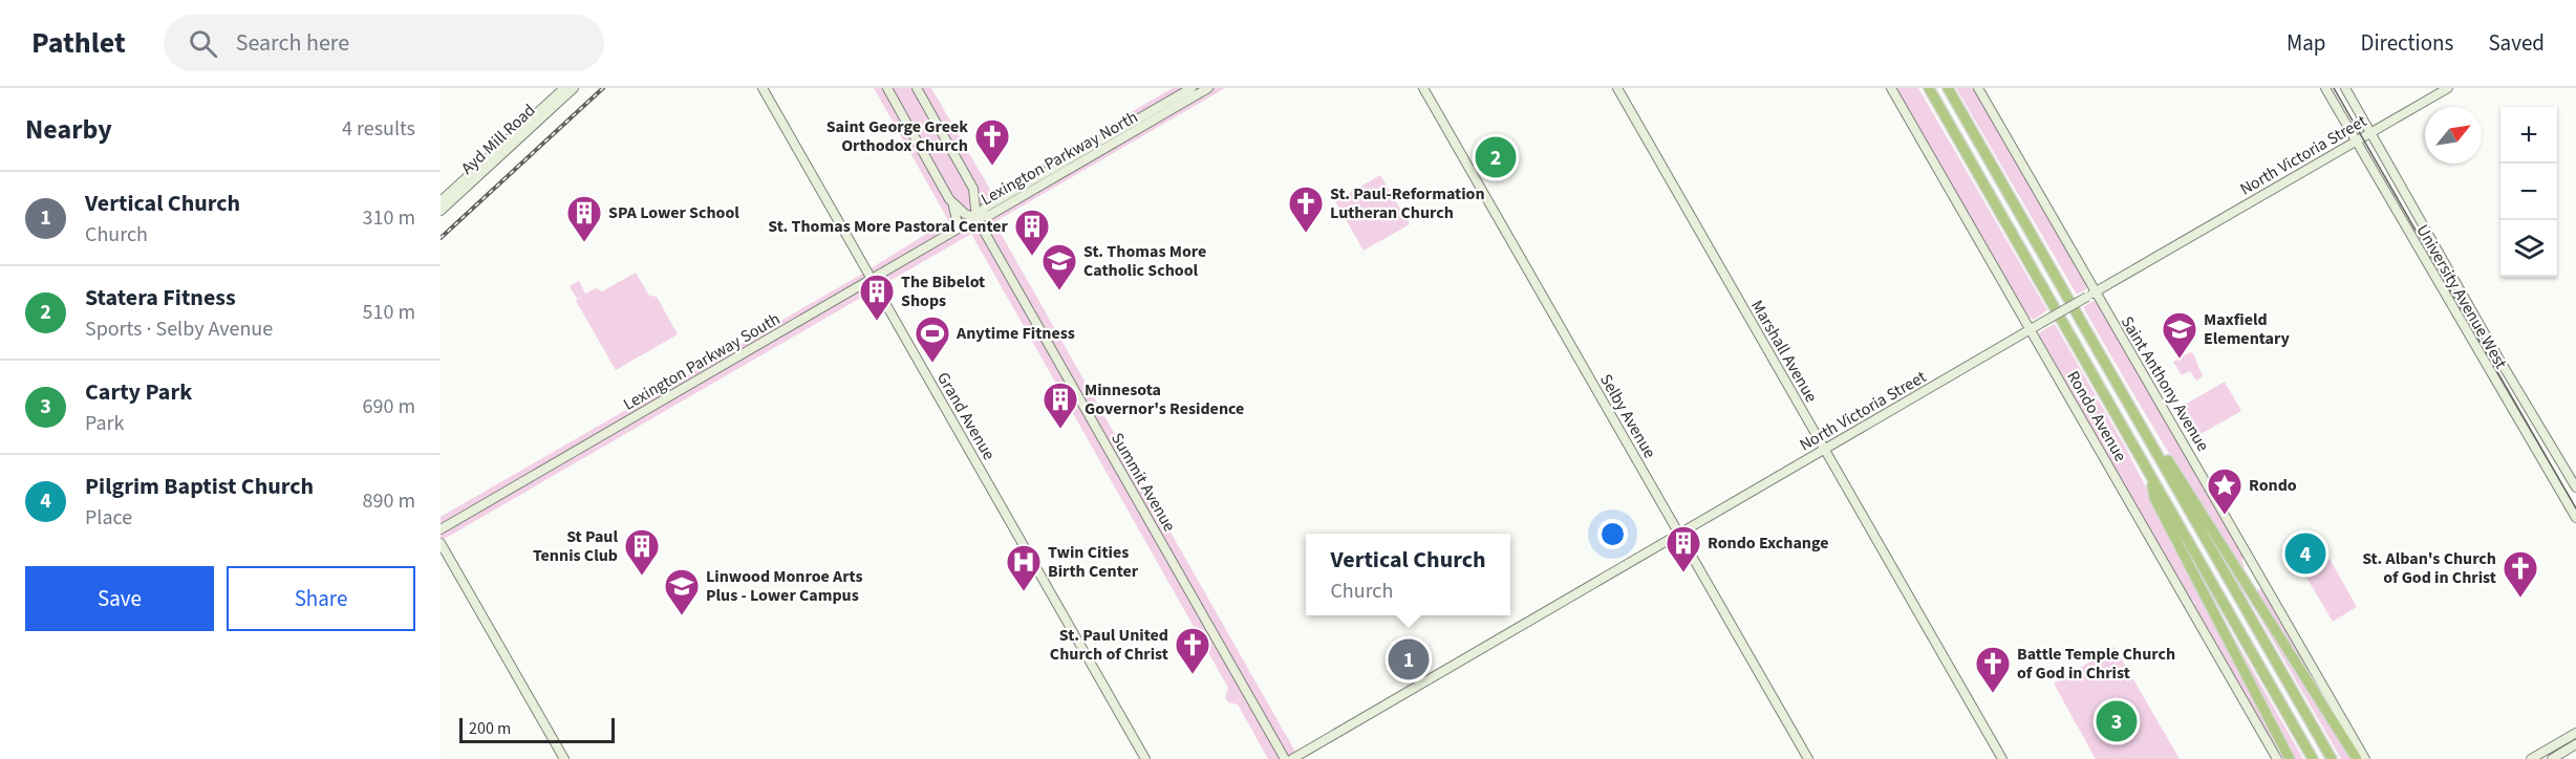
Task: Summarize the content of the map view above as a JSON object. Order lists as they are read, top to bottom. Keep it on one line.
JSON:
{"streets":{"street":["Ayd Mill Road","North Victoria Street","Lexington Parkway North","University Avenue West","Marshall Avenue","Lexington Parkway South","Saint Anthony Avenue","Grand Avenue","Selby Avenue","Rondo Avenue","Summit Avenue"]},"crossings":[["North Victoria Street","University Avenue West"],["North Victoria Street","Marshall Avenue"],["North Victoria Street","Saint Anthony Avenue"],["North Victoria Street","Selby Avenue"],["North Victoria Street","Rondo Avenue"],["Lexington Parkway North","Lexington Parkway South"],["Lexington Parkway North","Summit Avenue"],["Lexington Parkway South","Grand Avenue"],["Lexington Parkway South","Summit Avenue"]],"places":{"church":["Saint George Greek Orthodox Church","St. Paul-Reformation Lutheran Church","St. Alban's Church of God in Christ","St. Paul United Church of Christ","Battle Temple Church of God in Christ"],"building":["SPA Lower School","St. Thomas More Pastoral Center","The Bibelot Shops","Minnesota Governor's Residence","Rondo Exchange","St Paul Tennis Club"],"school or university":["St. Thomas More Catholic School","Maxfield Elementary","Linwood Monroe Arts Plus - Lower Campus"],"sports":["Anytime Fitness"],"place":["Rondo"],"hospital":["Twin Cities Birth Center"]},"scale_bar":"200 m","north":"top right","page":{"header":"Pathlet","search":"Search here","nav":["Map","Directions","Saved"],"heading":["Nearby","4 results"],"map_buttons":["+","−"],"pins":["2","4","1","3"],"list":[{"mark":"1","name":"Vertical Church","note":"Church","value":"310 m"},{"mark":"2","name":"Statera Fitness","note":"Sports · Selby Avenue","value":"510 m"},{"mark":"3","name":"Carty Park","note":"Park","value":"690 m"},{"mark":"4","name":"Pilgrim Baptist Church","note":"Place","value":"890 m"}],"popup":["Vertical Church","Church"],"buttons":["Save","Share"],"scale":"200 m"}}
